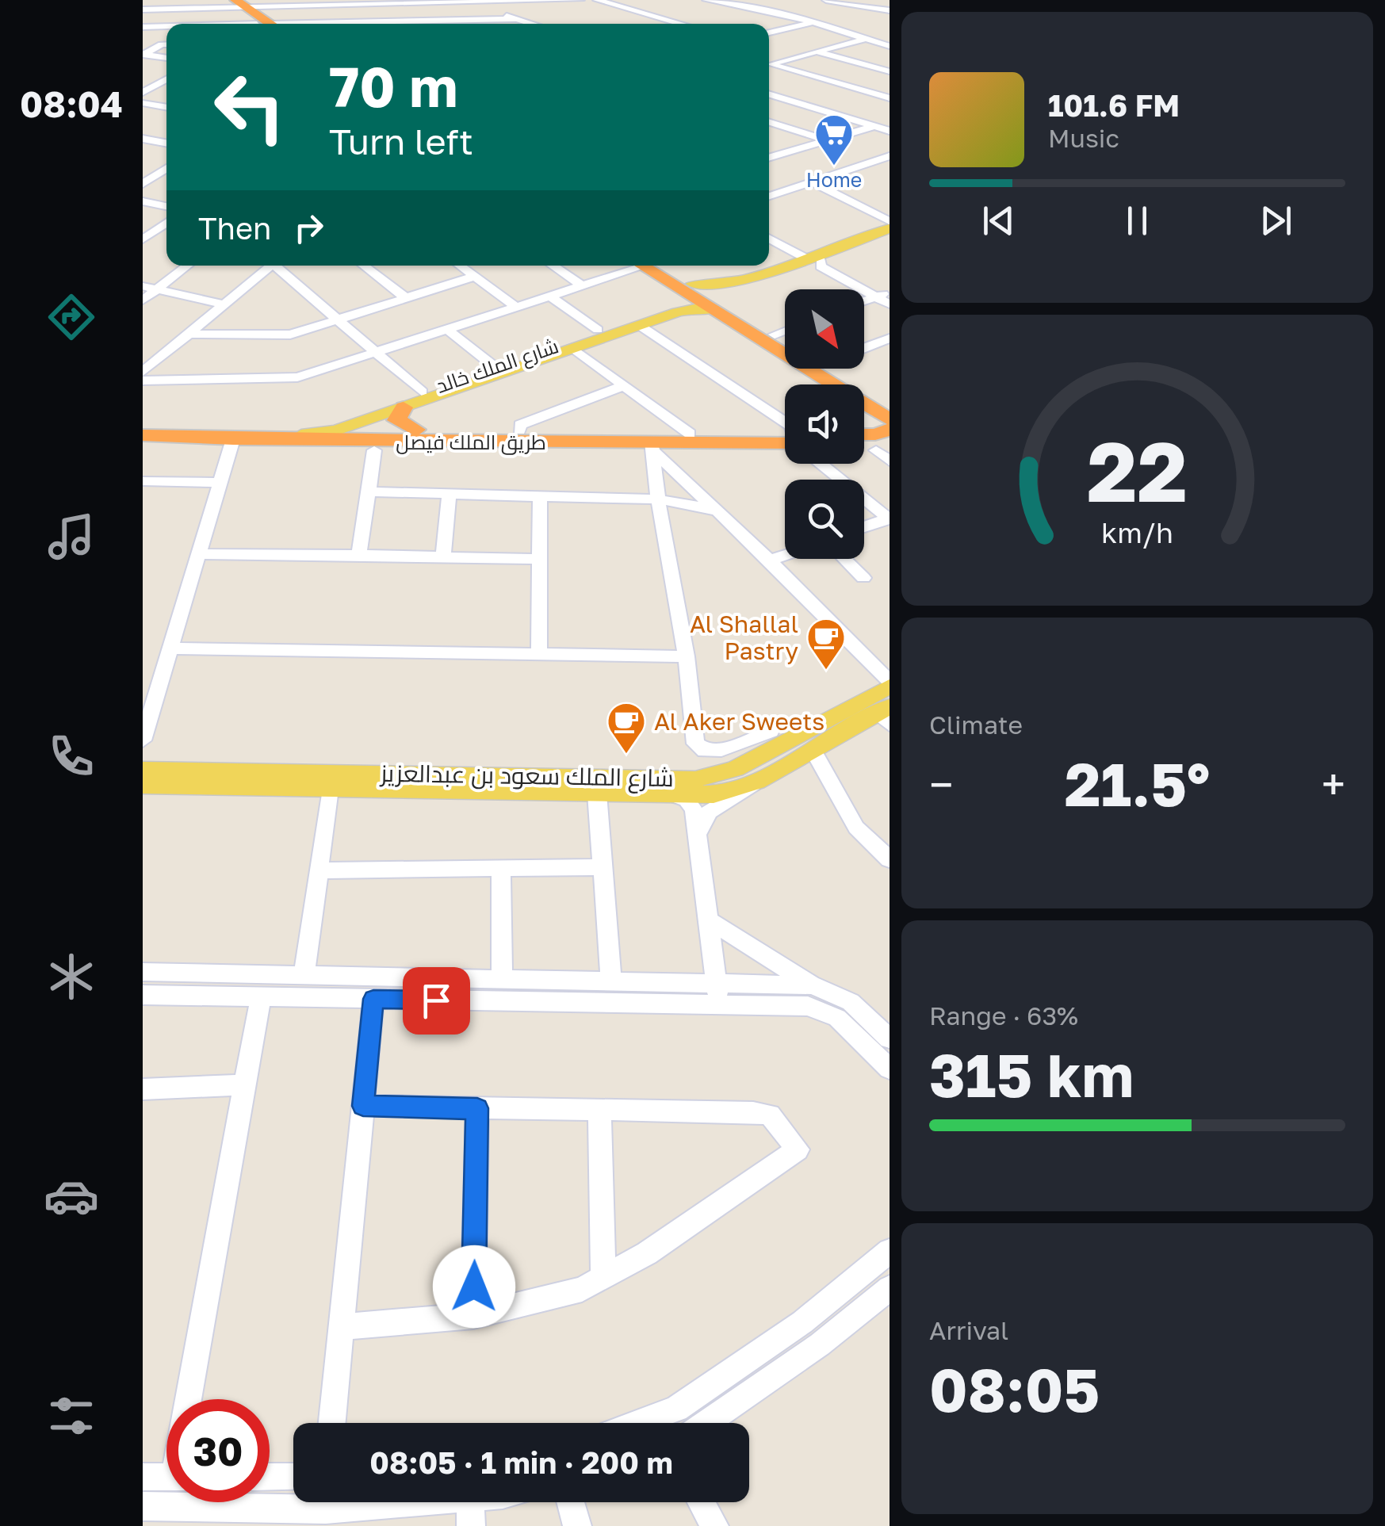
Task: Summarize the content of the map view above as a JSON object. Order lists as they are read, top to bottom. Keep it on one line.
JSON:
{"streets":{"highway":["طريق الملك فيصل"],"main road":["شارع الملك خالد","شارع الملك سعود بن عبدالعزيز"]},"crossings":[["شارع الملك خالد","طريق الملك فيصل"]],"places":{"supermarket":["Home"],"cafe":["Al Shallal Pastry","Al Aker Sweets"]},"north":"bottom right","page":{"tabs":"08:04","turn":["70 m","Turn left"],"song":["101.6 FM","Music"],"then":"Then","tile":["Climate",["Range · 63%","315 km"],["Arrival","08:05"]],"heat":["−","21.5°","+"],"limit":"30","trip":"08:05 · 1 min · 200 m","gauge":["22","km/h"]}}
